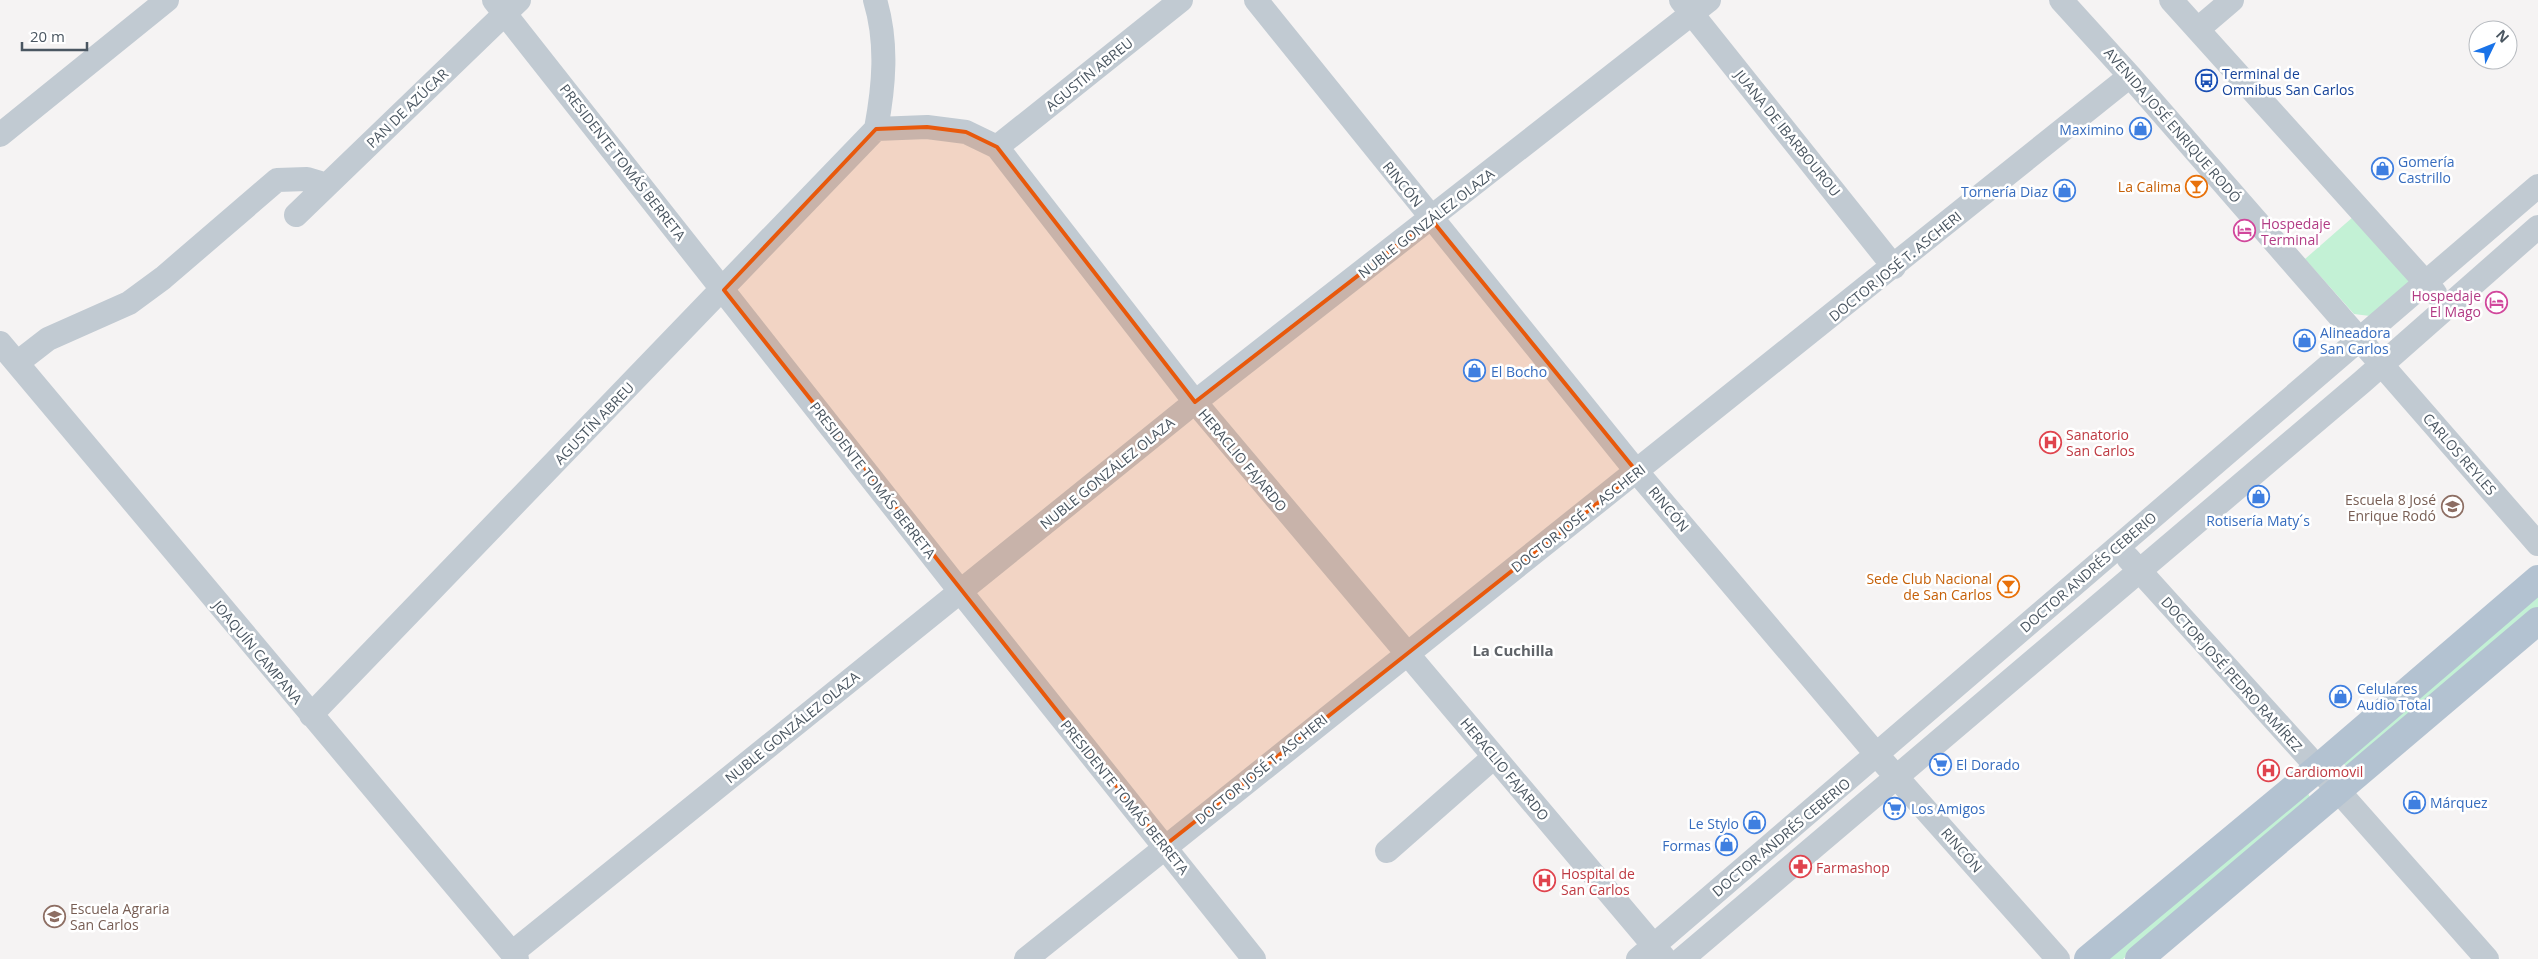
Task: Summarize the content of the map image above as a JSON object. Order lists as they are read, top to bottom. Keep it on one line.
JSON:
{"streets":{"street":["AGUSTÍN ABREU","PAN DE AZÚCAR","AVENIDA JOSÉ ENRIQUE RODÓ","JUANA DE IBARBOUROU","PRESIDENTE TOMÁS BERRETA","RINCÓN","NUBLE GONZÁLEZ OLAZA","DOCTOR JOSÉ T. ASCHERI","CARLOS REYLES","HERACLIO FAJARDO","DOCTOR ANDRÉS CEBERIO","JOAQUÍN CAMPANA","DOCTOR JOSÉ PEDRO RAMÍREZ"]},"crossings":[["AGUSTÍN ABREU","PRESIDENTE TOMÁS BERRETA"],["AGUSTÍN ABREU","HERACLIO FAJARDO"],["AGUSTÍN ABREU","JOAQUÍN CAMPANA"],["PAN DE AZÚCAR","PRESIDENTE TOMÁS BERRETA"],["AVENIDA JOSÉ ENRIQUE RODÓ","DOCTOR JOSÉ T. ASCHERI"],["AVENIDA JOSÉ ENRIQUE RODÓ","CARLOS REYLES"],["AVENIDA JOSÉ ENRIQUE RODÓ","DOCTOR ANDRÉS CEBERIO"],["JUANA DE IBARBOUROU","NUBLE GONZÁLEZ OLAZA"],["JUANA DE IBARBOUROU","DOCTOR JOSÉ T. ASCHERI"],["PRESIDENTE TOMÁS BERRETA","NUBLE GONZÁLEZ OLAZA"],["PRESIDENTE TOMÁS BERRETA","DOCTOR JOSÉ T. ASCHERI"],["RINCÓN","NUBLE GONZÁLEZ OLAZA"],["RINCÓN","DOCTOR JOSÉ T. ASCHERI"],["RINCÓN","DOCTOR ANDRÉS CEBERIO"],["NUBLE GONZÁLEZ OLAZA","HERACLIO FAJARDO"],["NUBLE GONZÁLEZ OLAZA","JOAQUÍN CAMPANA"],["DOCTOR JOSÉ T. ASCHERI","HERACLIO FAJARDO"],["CARLOS REYLES","DOCTOR ANDRÉS CEBERIO"],["HERACLIO FAJARDO","DOCTOR ANDRÉS CEBERIO"],["DOCTOR ANDRÉS CEBERIO","DOCTOR JOSÉ PEDRO RAMÍREZ"]],"districts":["La Cuchilla"],"places":{"bus stop":["Terminal de Omnibus San Carlos"],"shop":["Maximino","Gomería Castrillo","Tornería Diaz","Alineadora San Carlos","El Bocho","Rotisería Maty´s","Celulares Audio Total","Márquez","Le Stylo","Formas"],"bar":["La Calima","Sede Club Nacional de San Carlos"],"hotel":["Hospedaje Terminal","Hospedaje El Mago"],"hospital":["Sanatorio San Carlos","Cardiomovil","Hospital de San Carlos"],"school or university":["Escuela 8 José Enrique Rodó","Escuela Agraria San Carlos"],"supermarket":["El Dorado","Los Amigos"],"pharmacy":["Farmashop"]},"scale_bar":"20 m","north":"top right"}
